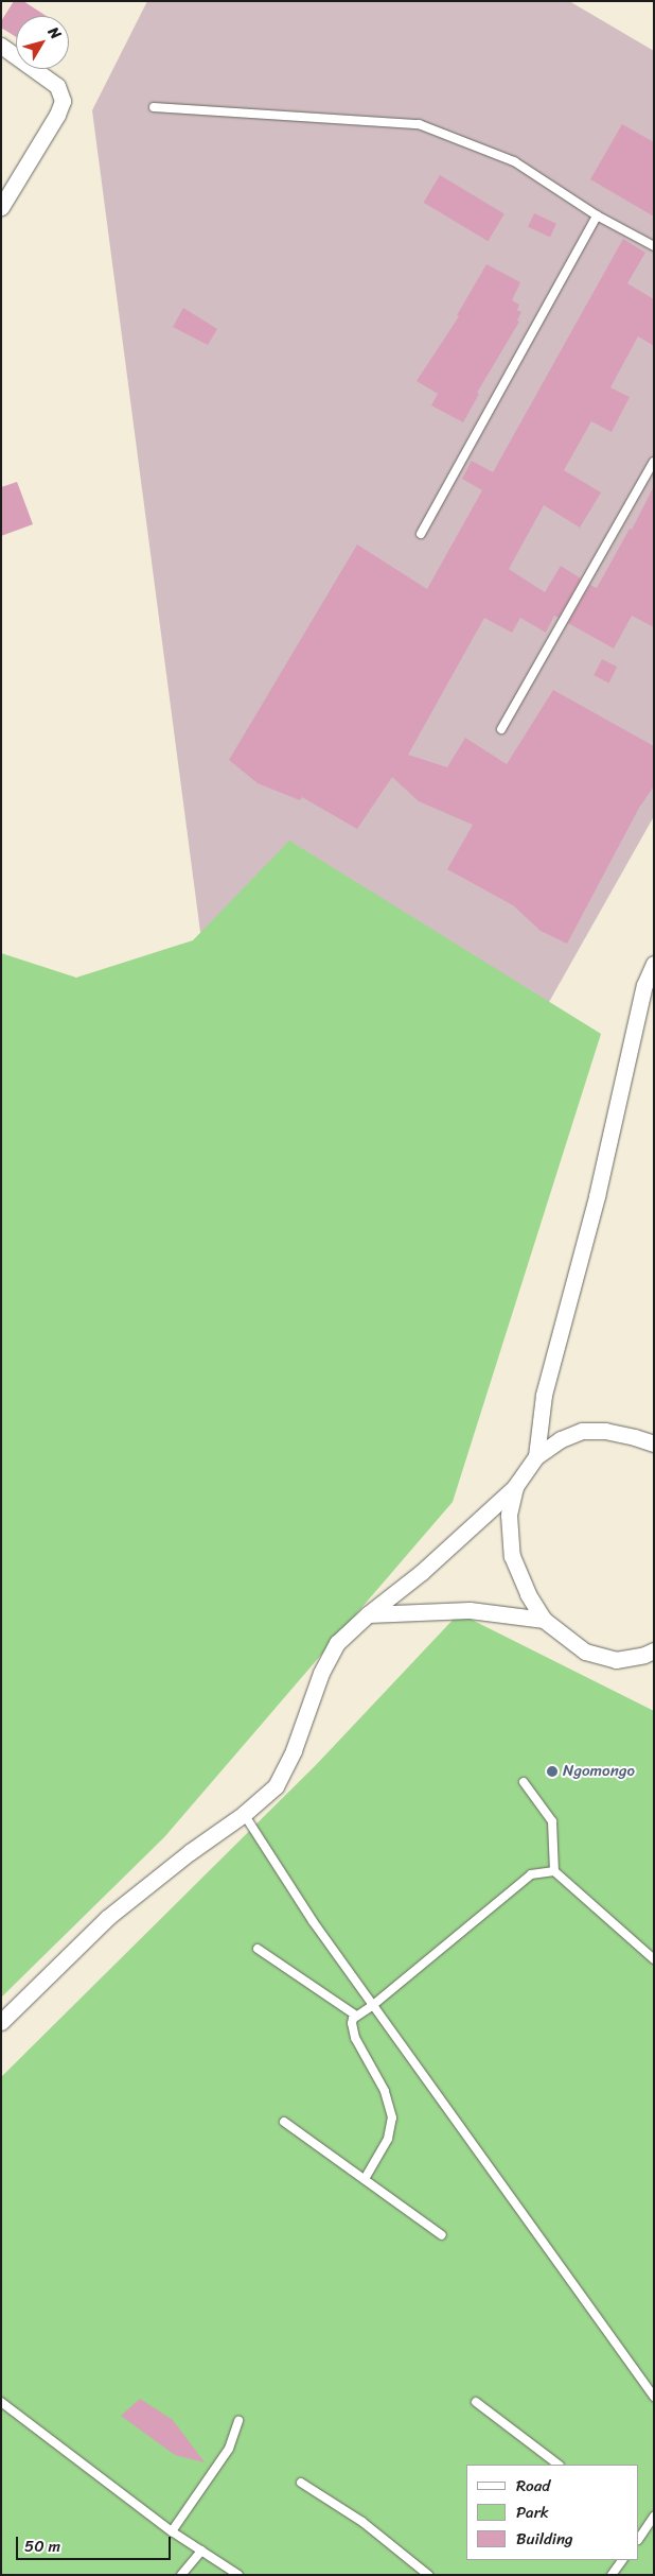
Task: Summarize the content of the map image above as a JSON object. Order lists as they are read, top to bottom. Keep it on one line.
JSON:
{"places":["Ngomongo"],"legend":["Road","Park","Building"],"scale_bar":"50 m","north":"top right"}
